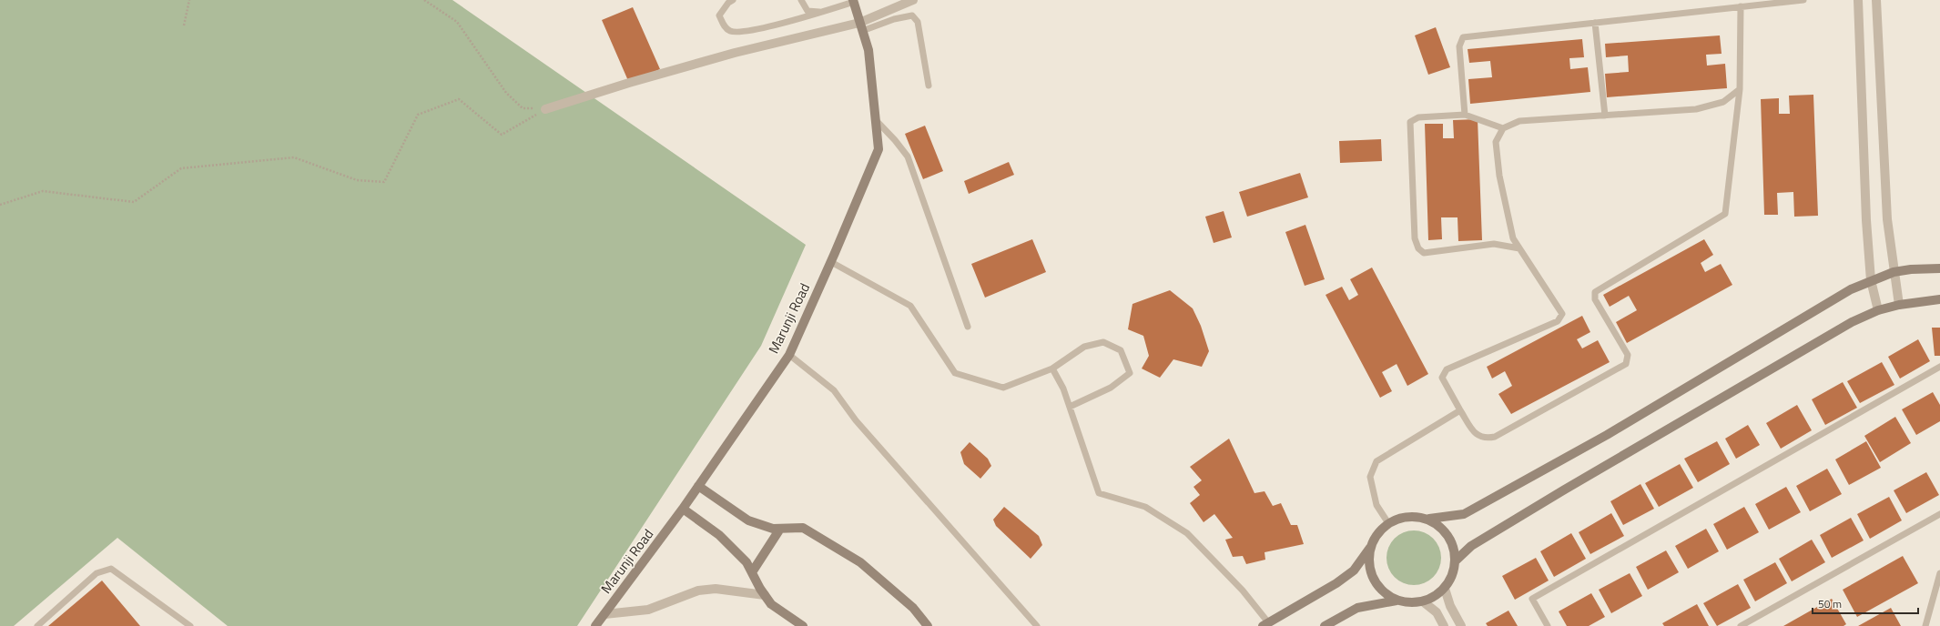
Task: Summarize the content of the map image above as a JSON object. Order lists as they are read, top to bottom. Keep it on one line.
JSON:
{"streets":{"street":["Marunji Road"]},"scale_bar":"50 m"}
